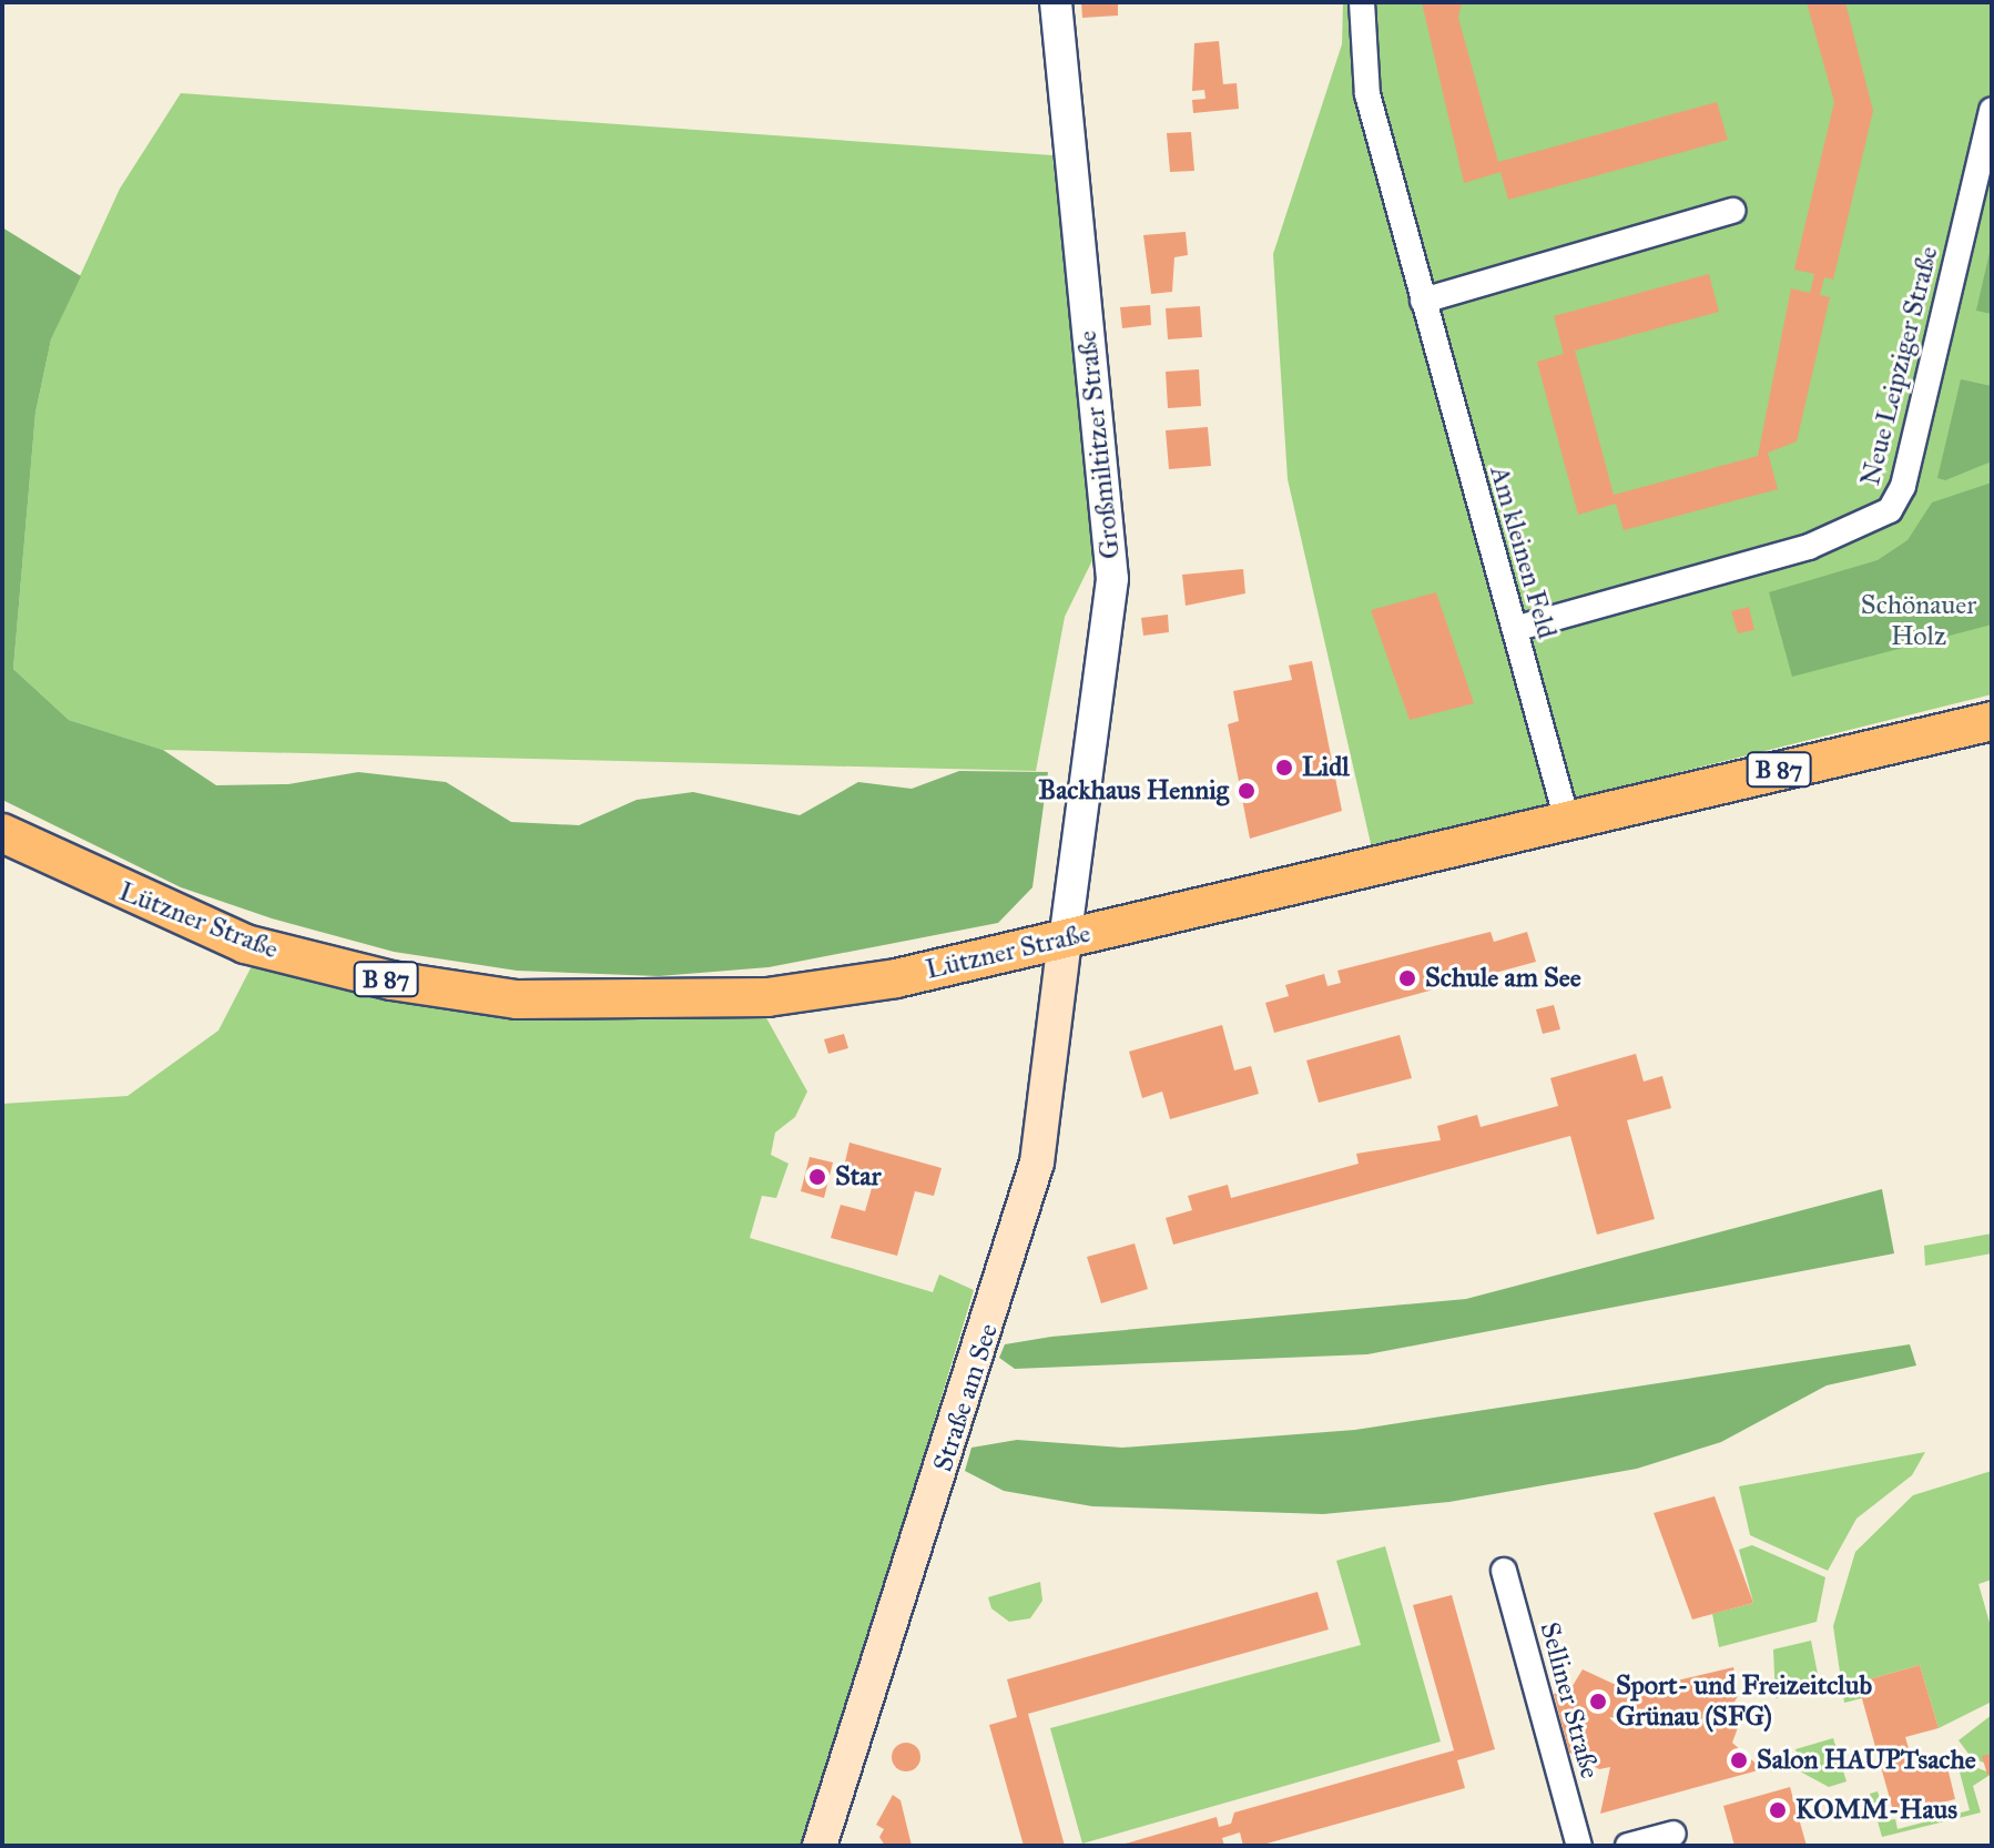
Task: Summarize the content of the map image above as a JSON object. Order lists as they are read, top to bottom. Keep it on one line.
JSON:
{"streets":{"main road":["B 87","Lützner Straße","Straße am See"],"street":["Neue Leipziger Straße","Großmiltitzer Straße","Am kleinen Feld","Selliner Straße"]},"crossings":[["Neue Leipziger Straße","Am kleinen Feld"],["Großmiltitzer Straße","Lützner Straße"],["Großmiltitzer Straße","Straße am See"],["Am kleinen Feld","Lützner Straße"],["Lützner Straße","Straße am See"]],"parks":["Schönauer Holz"],"places":["Lidl","Backhaus Hennig","Schule am See","Star","Sport- und Freizeitclub Grünau (SFG)","Salon HAUPTsache","KOMM-Haus"]}
